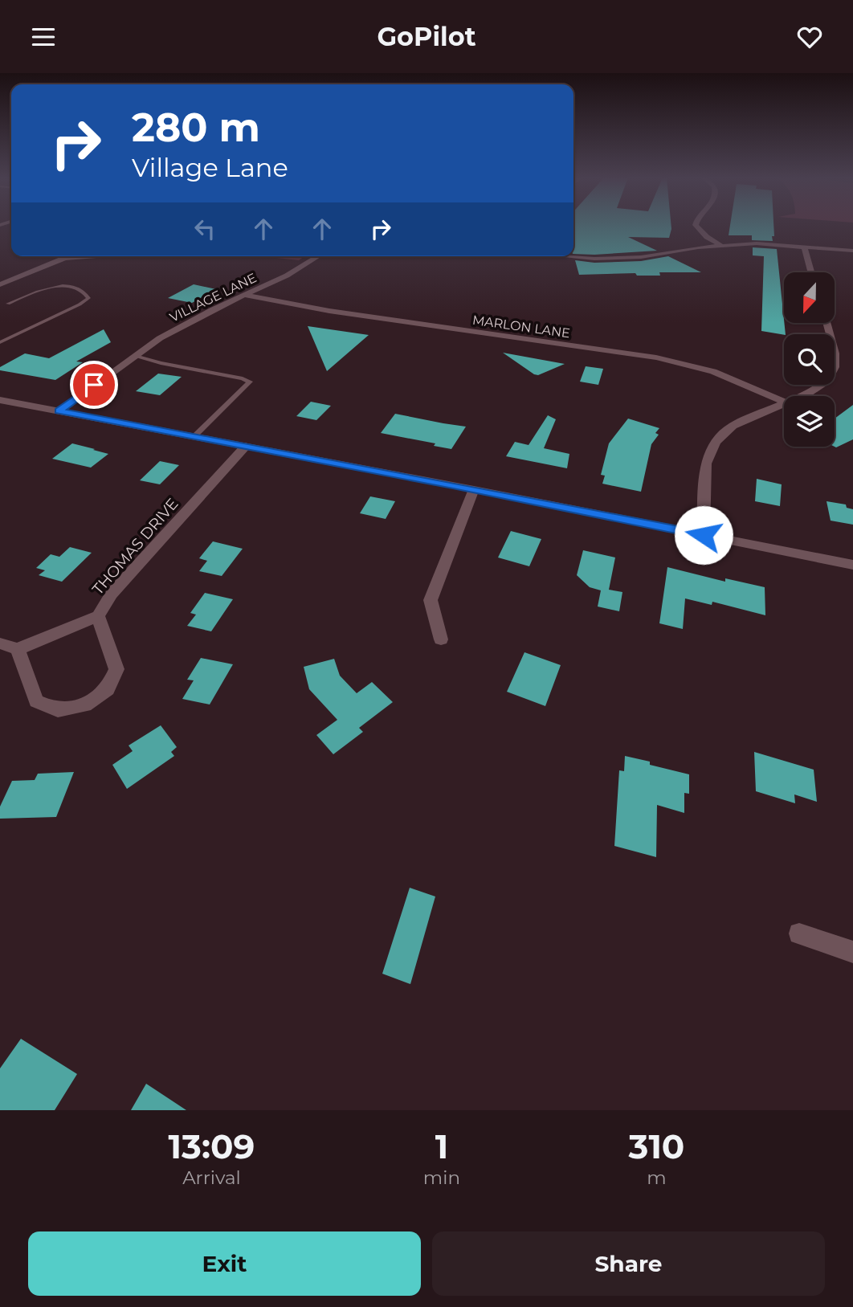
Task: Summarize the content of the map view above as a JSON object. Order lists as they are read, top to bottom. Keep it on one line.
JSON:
{"streets":{"street":["VILLAGE LANE","MARLON LANE","THOMAS DRIVE"]},"crossings":[["VILLAGE LANE","MARLON LANE"]],"north":"bottom","page":{"header":"GoPilot","turn":["280 m","Village Lane"],"eta":["13:09","Arrival","1","min","310","m"],"buttons":["Exit","Share"]}}
